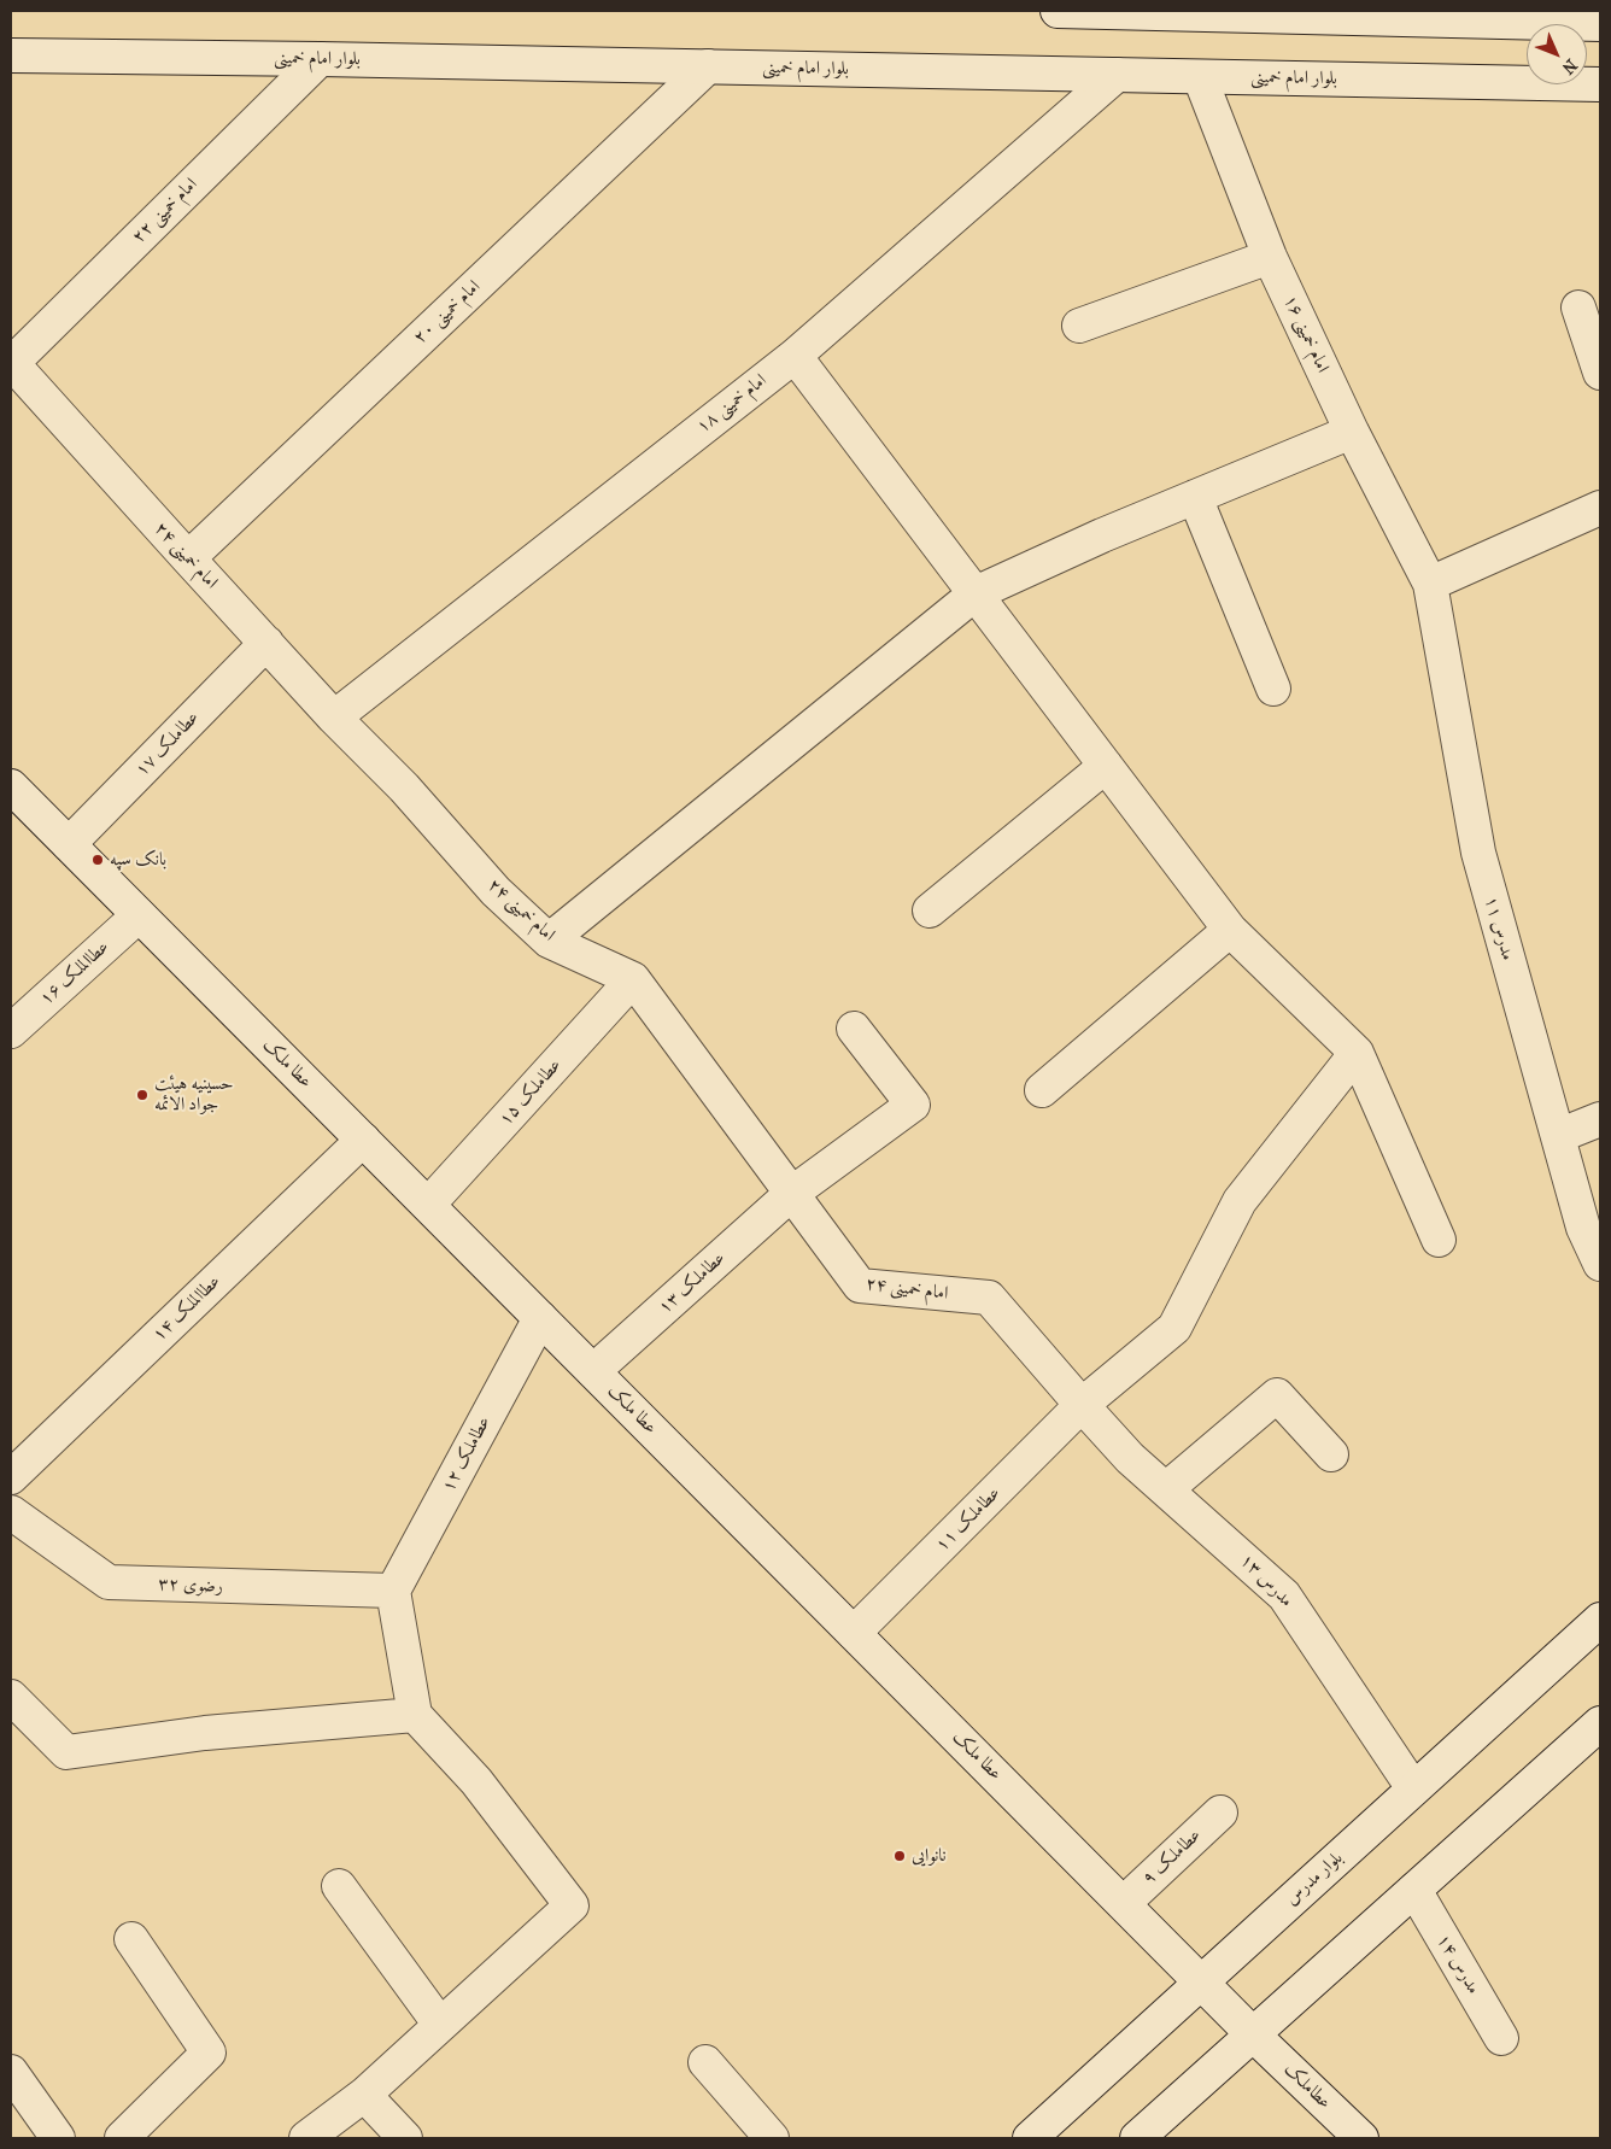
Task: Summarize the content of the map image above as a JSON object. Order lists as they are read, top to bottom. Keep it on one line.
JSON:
{"streets":{"street":["بلوار امام خمینی","امام خمینی ۲۲","امام خمینی ۲۰","امام خمینی ۱۶","امام خمینی ۱۸","امام خمینی ۲۴","عطاملک ۱۷","مدرس ۱۱","عطاالملک ۱۶","عطا ملک","عطاملک ۱۵","عطاملک ۱۳","عطاالملک ۱۴","عطاملک ۱۲","عطاملک ۱۱","مدرس ۱۳","رضوی ۳۲","عطاملک ۹","بلوار مدرس","مدرس ۱۴","عطاملک"]},"crossings":[["بلوار امام خمینی","امام خمینی ۲۲"],["بلوار امام خمینی","امام خمینی ۲۰"],["بلوار امام خمینی","امام خمینی ۱۶"],["بلوار امام خمینی","امام خمینی ۱۸"],["امام خمینی ۲۲","امام خمینی ۲۴"],["امام خمینی ۲۰","امام خمینی ۲۴"],["امام خمینی ۱۶","مدرس ۱۱"],["امام خمینی ۱۸","امام خمینی ۲۴"],["امام خمینی ۲۴","عطاملک ۱۷"],["امام خمینی ۲۴","عطاملک ۱۵"],["امام خمینی ۲۴","عطاملک ۱۳"],["امام خمینی ۲۴","عطاملک ۱۱"],["امام خمینی ۲۴","مدرس ۱۳"],["عطاملک ۱۷","عطا ملک"],["عطاالملک ۱۶","عطا ملک"],["عطا ملک","عطاملک ۱۵"],["عطا ملک","عطاملک ۱۳"],["عطا ملک","عطاالملک ۱۴"],["عطا ملک","عطاملک ۱۲"],["عطا ملک","عطاملک ۱۱"],["عطا ملک","عطاملک ۹"],["عطا ملک","بلوار مدرس"],["عطا ملک","عطاملک"],["عطاملک ۱۲","رضوی ۳۲"],["عطاملک ۱۱","مدرس ۱۳"],["مدرس ۱۳","بلوار مدرس"]],"places":["بانک سپه","حسینیه هیئت جواد الائمه","نانوایی"],"north":"bottom right"}
